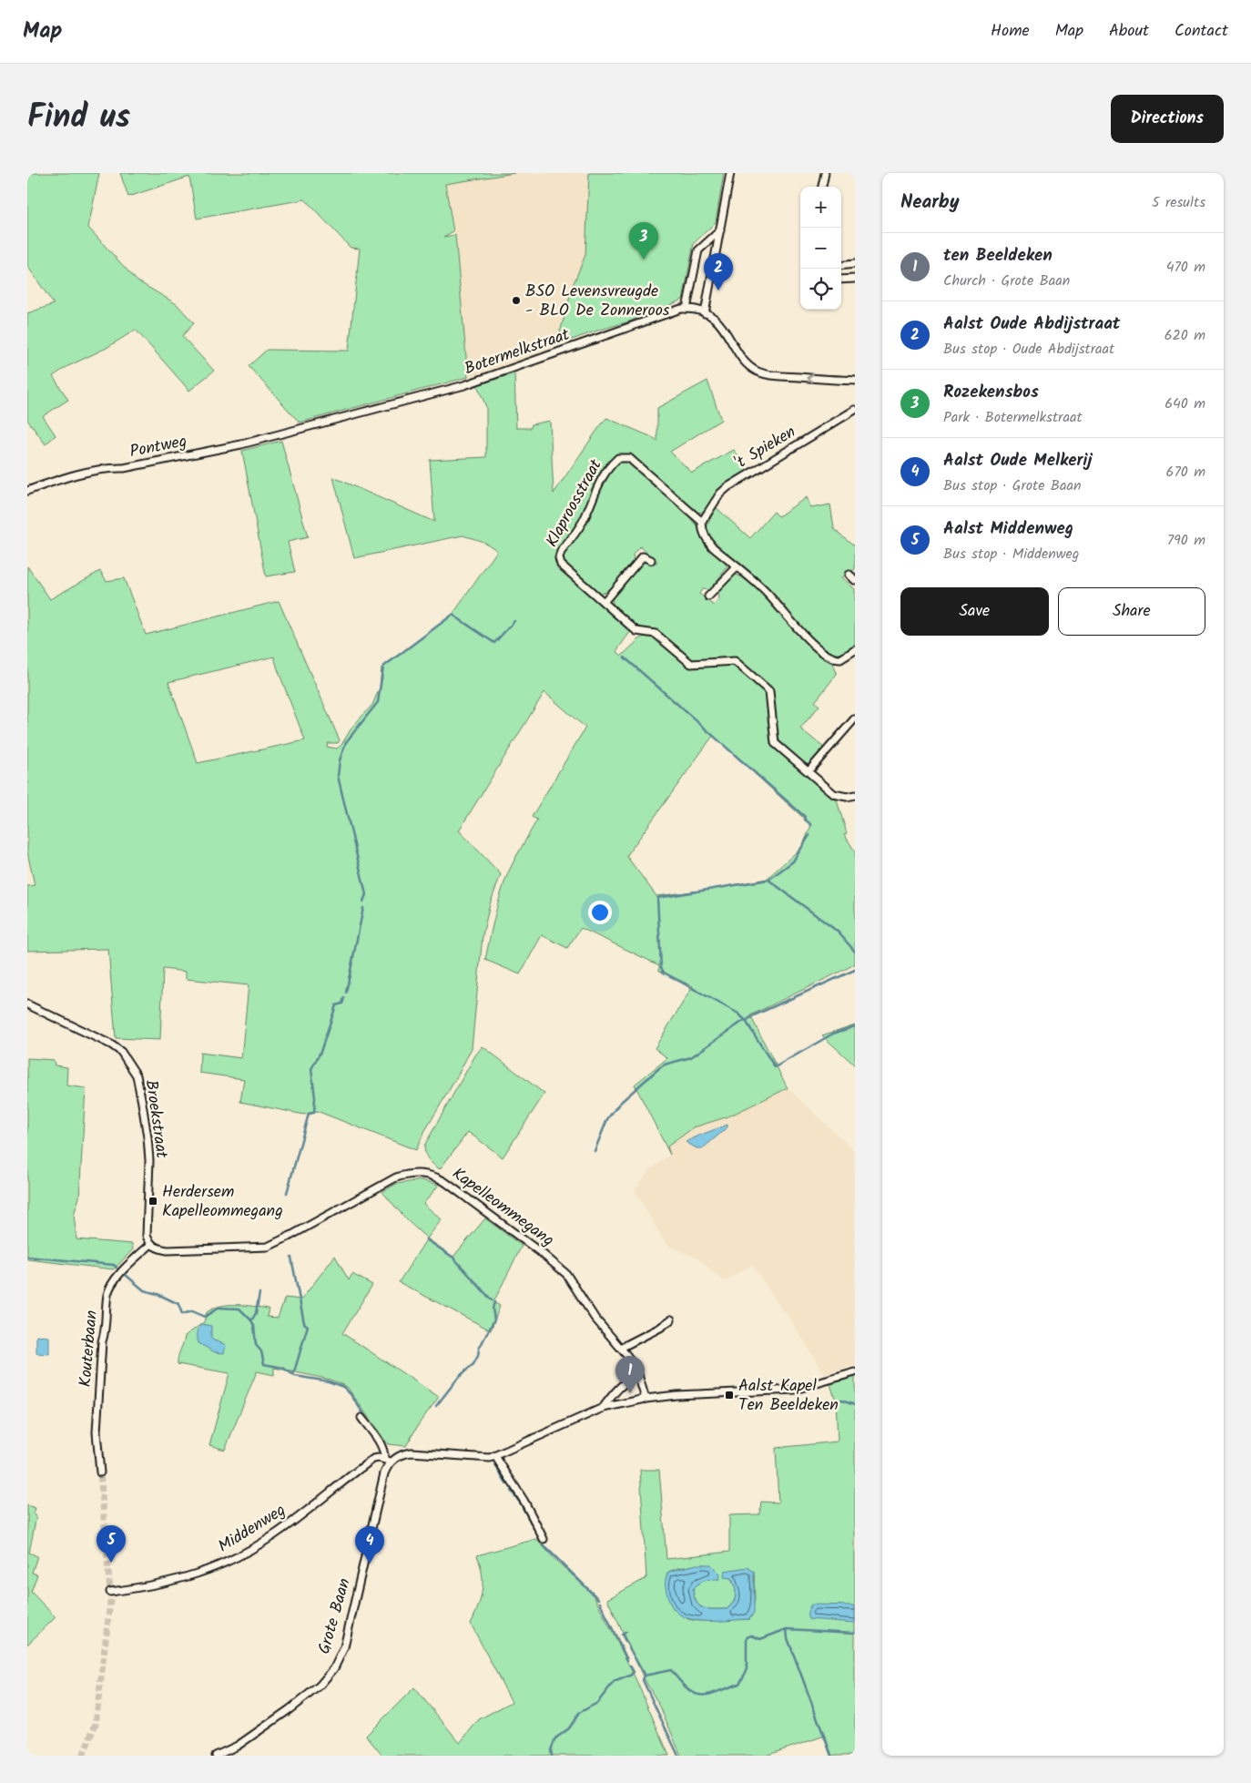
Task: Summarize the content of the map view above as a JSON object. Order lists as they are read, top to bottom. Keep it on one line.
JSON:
{"streets":{"street":["Botermelkstraat","Pontweg","'t Spieken","Klaproosstraat","Broekstraat","Kapelleommegang","Kouterbaan","Middenweg","Grote Baan"]},"crossings":[["Botermelkstraat","Pontweg"],["'t Spieken","Klaproosstraat"],["Broekstraat","Kapelleommegang"],["Broekstraat","Kouterbaan"],["Kapelleommegang","Kouterbaan"]],"places":{"other":["BSO Levensvreugde - BLO De Zonneroos"],"transit":["Herdersem Kapelleommegang","Aalst Kapel Ten Beeldeken"]},"page":{"header":"Map","nav":["Home","Map","About","Contact"],"title":"Find us","buttons":["Directions",["Save","Share"]],"heading":["Nearby","5 results"],"map_buttons":["+","−"],"pins":["3","2","1","5","4"],"list":[{"mark":"1","name":"ten Beeldeken","note":"Church · Grote Baan","value":"470 m"},{"mark":"2","name":"Aalst Oude Abdijstraat","note":"Bus stop · Oude Abdijstraat","value":"620 m"},{"mark":"3","name":"Rozekensbos","note":"Park · Botermelkstraat","value":"640 m"},{"mark":"4","name":"Aalst Oude Melkerij","note":"Bus stop · Grote Baan","value":"670 m"},{"mark":"5","name":"Aalst Middenweg","note":"Bus stop · Middenweg","value":"790 m"}]}}
